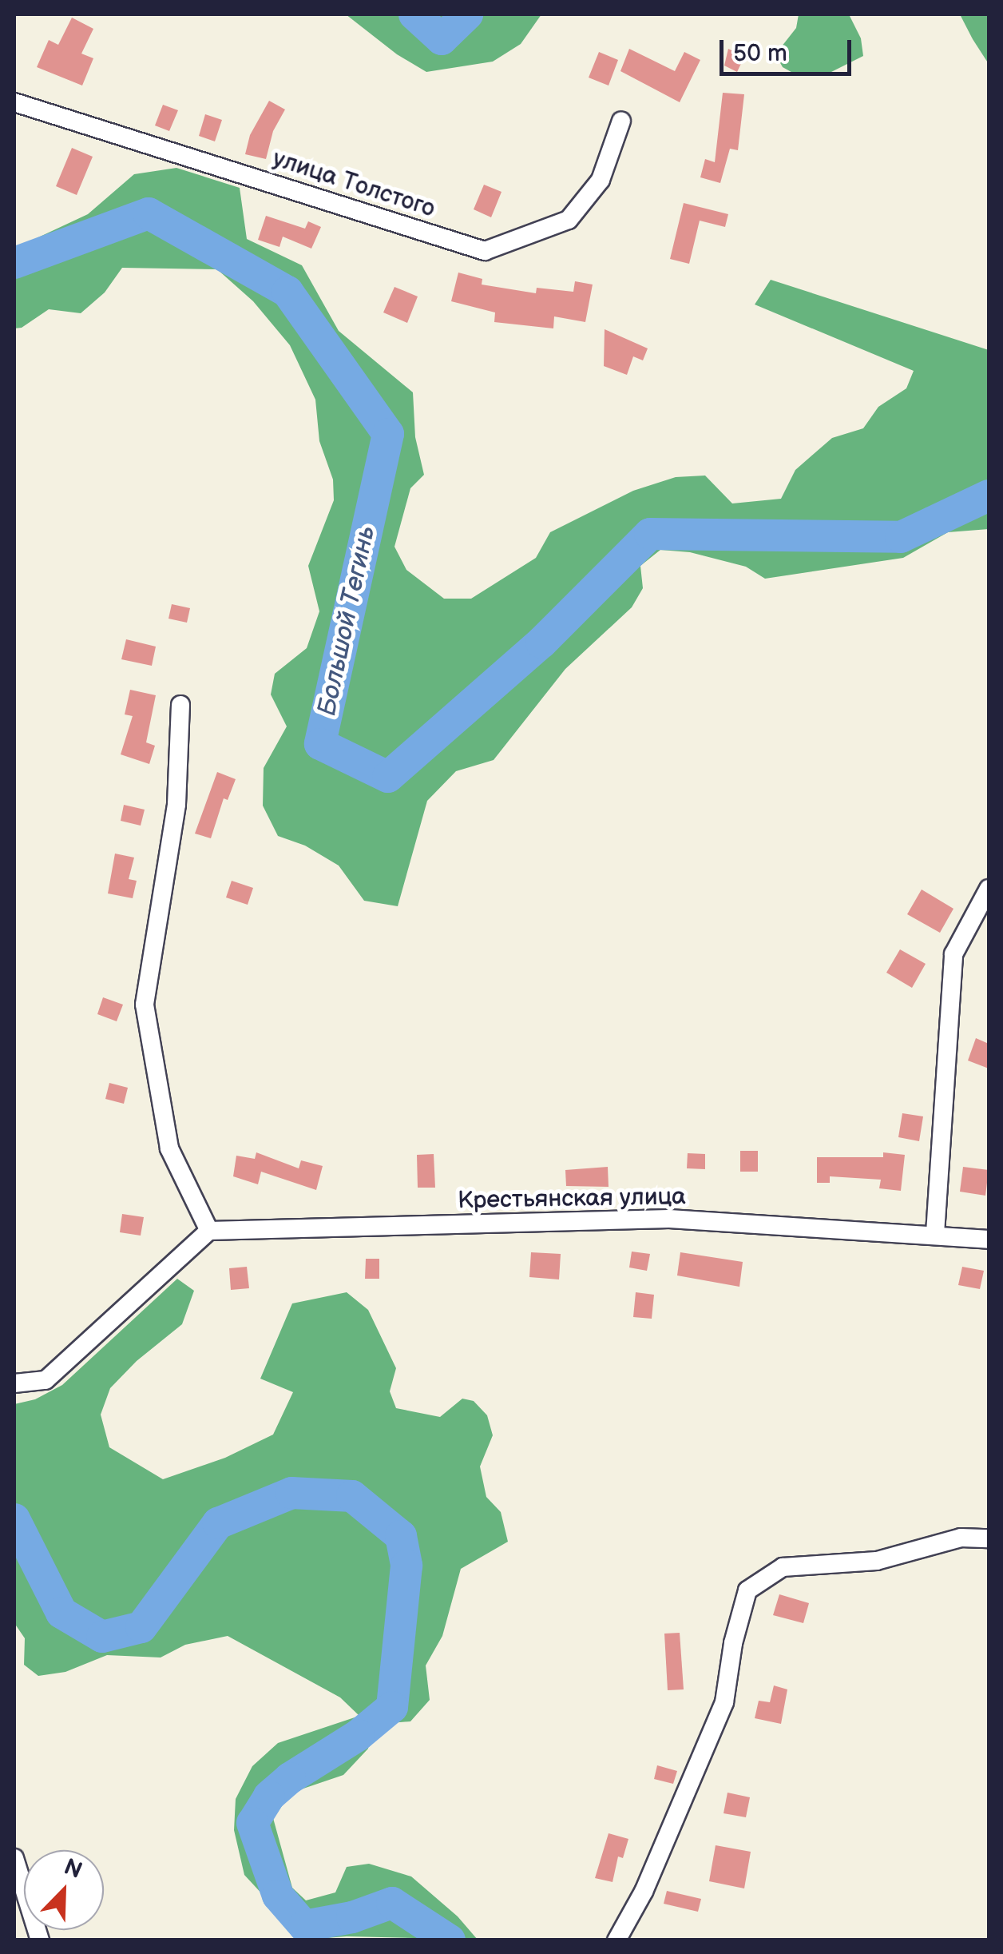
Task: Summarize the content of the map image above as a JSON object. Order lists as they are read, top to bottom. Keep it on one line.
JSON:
{"streets":{"street":["улица Толстого","Крестьянская улица"]},"water":["Большой Тегинь"],"scale_bar":"50 m","north":"top right"}
